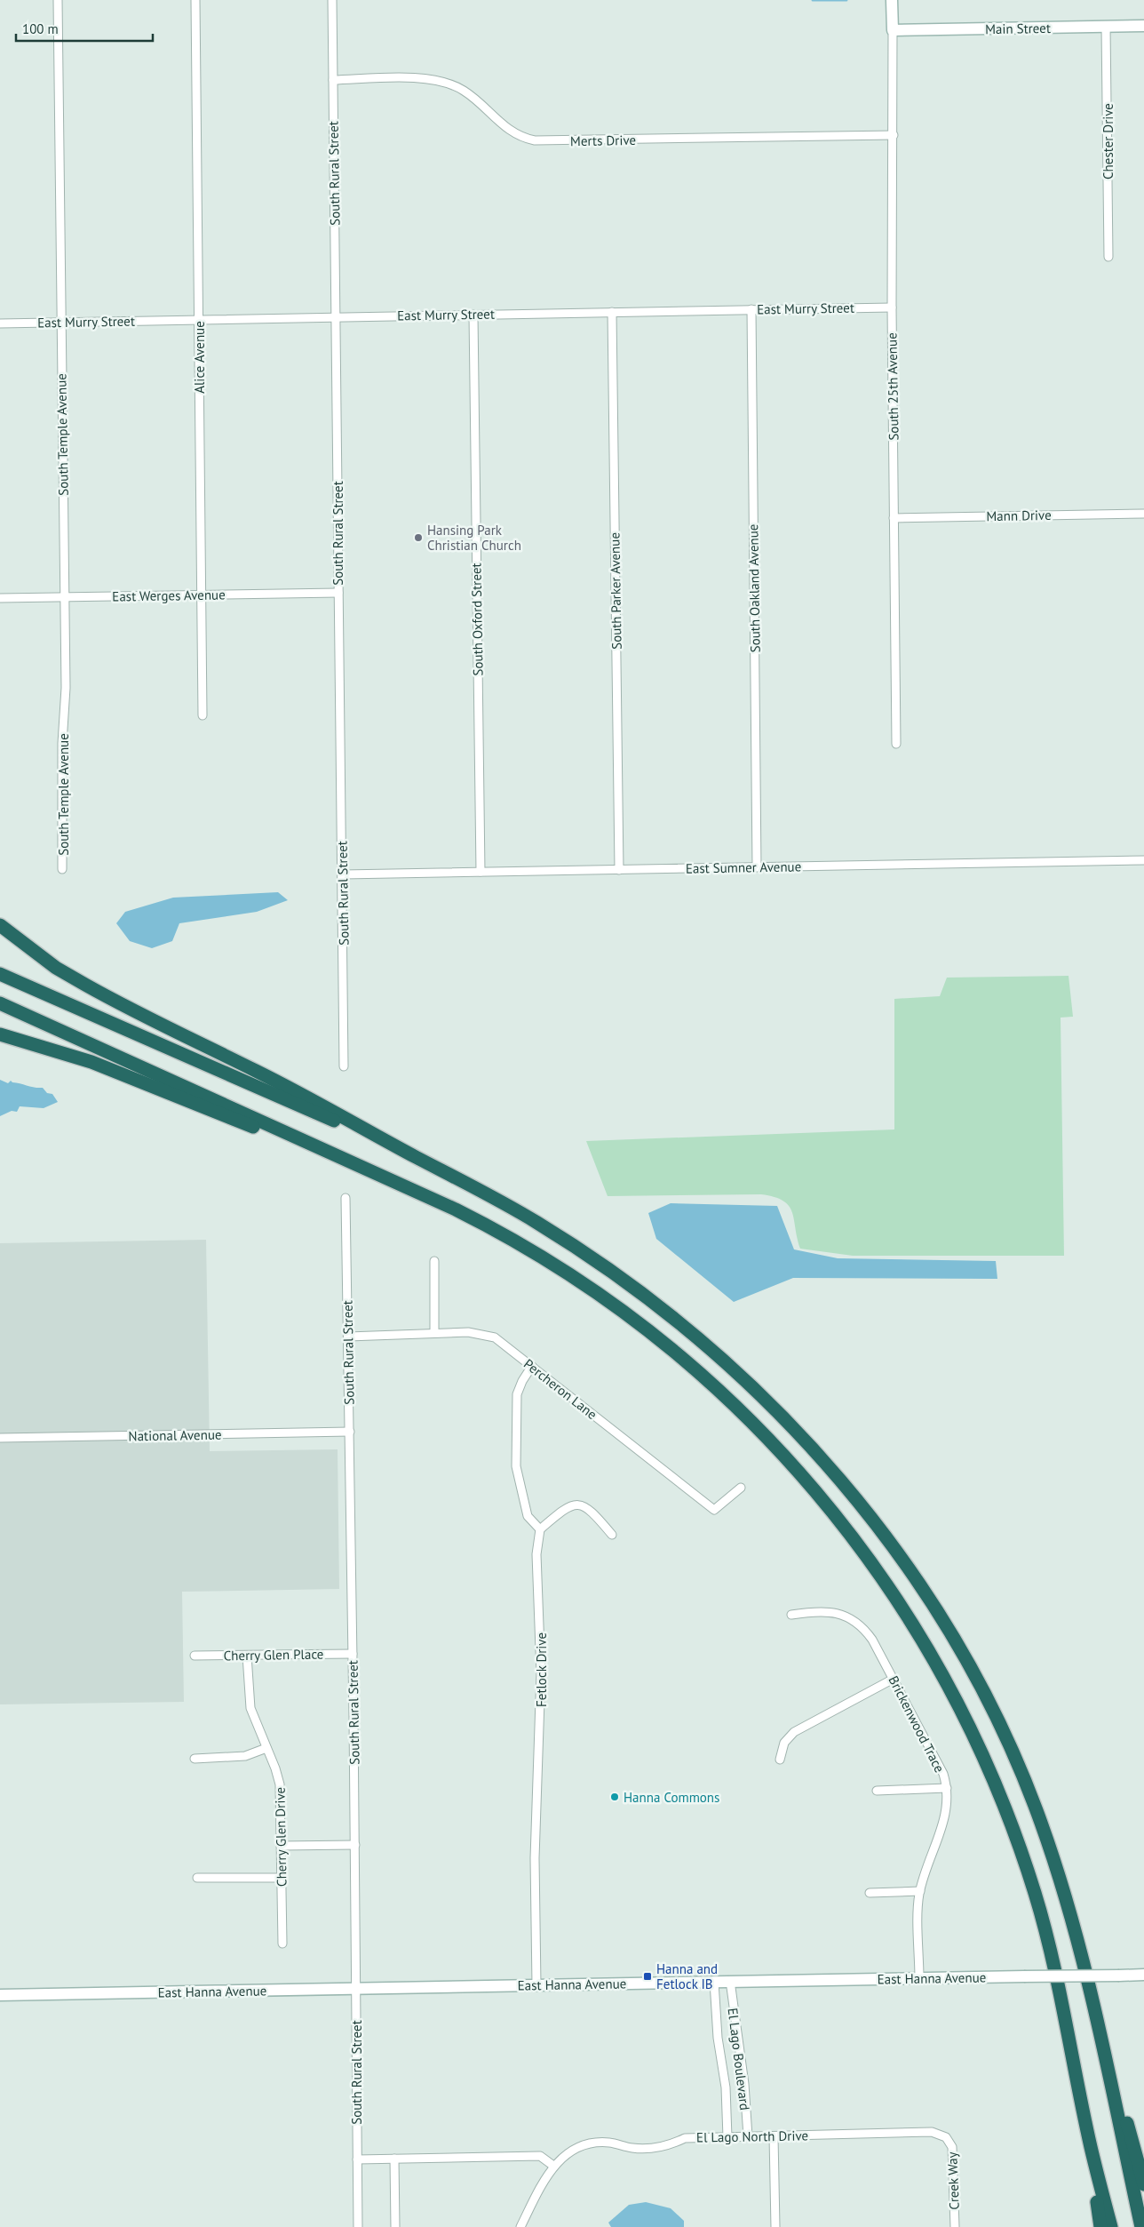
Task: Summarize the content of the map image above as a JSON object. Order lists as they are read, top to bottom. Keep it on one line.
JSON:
{"streets":{"main road":["Main Street","East Hanna Avenue"],"street":["Merts Drive","Chester Drive","South Rural Street","East Murry Street","Alice Avenue","South 25th Avenue","South Temple Avenue","Mann Drive","South Oakland Avenue","South Parker Avenue","East Werges Avenue","South Oxford Street","East Sumner Avenue","Percheron Lane","National Avenue","Cherry Glen Place","Fetlock Drive","Brickenwood Trace","Cherry Glen Drive","El Lago Boulevard","El Lago North Drive","Creek Way"]},"crossings":[["Main Street","Chester Drive"],["Main Street","South 25th Avenue"],["Merts Drive","South Rural Street"],["Merts Drive","South 25th Avenue"],["South Rural Street","East Murry Street"],["South Rural Street","East Werges Avenue"],["South Rural Street","East Sumner Avenue"],["South Rural Street","Percheron Lane"],["South Rural Street","National Avenue"],["South Rural Street","Cherry Glen Place"],["South Rural Street","East Hanna Avenue"],["East Murry Street","Alice Avenue"],["East Murry Street","South 25th Avenue"],["East Murry Street","South Temple Avenue"],["East Murry Street","South Oakland Avenue"],["East Murry Street","South Parker Avenue"],["East Murry Street","South Oxford Street"],["Alice Avenue","East Werges Avenue"],["South 25th Avenue","Mann Drive"],["South Temple Avenue","East Werges Avenue"],["South Oakland Avenue","East Sumner Avenue"],["South Parker Avenue","East Sumner Avenue"],["South Oxford Street","East Sumner Avenue"],["Cherry Glen Place","Cherry Glen Drive"],["Fetlock Drive","East Hanna Avenue"],["Brickenwood Trace","East Hanna Avenue"],["East Hanna Avenue","El Lago Boulevard"],["El Lago Boulevard","El Lago North Drive"],["El Lago North Drive","Creek Way"]],"places":{"other":["Hansing Park Christian Church","Hanna Commons"],"transit":["Hanna and Fetlock IB"]},"scale_bar":"100 m"}
